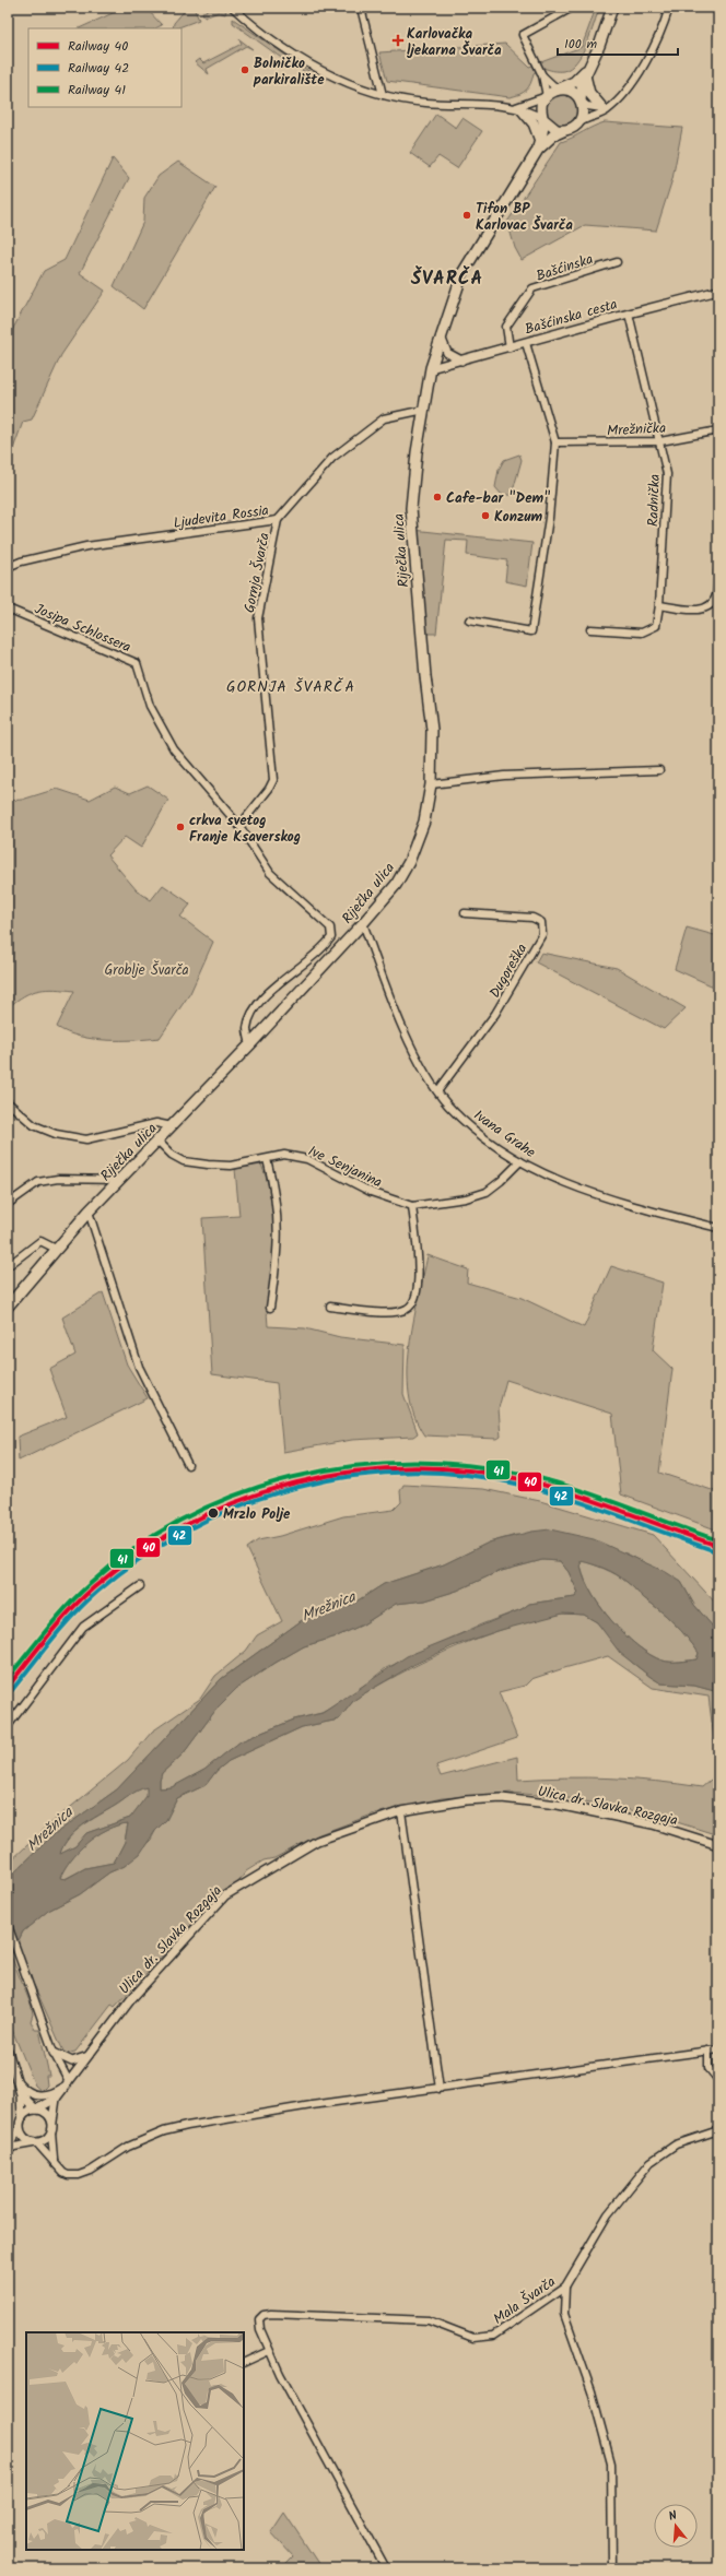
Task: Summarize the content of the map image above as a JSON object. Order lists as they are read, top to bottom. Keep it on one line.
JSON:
{"streets":{"main road":["Riječka ulica"],"street":["Bašćinska","Bašćinska cesta","Mrežnička","Radnička","Ljudevita Rossia","Gornja Švarča","Josipa Schlossera","Dugoreška","Ivana Grahe","Ive Senjanina","Ulica dr. Slavka Rozgaja","Mala Švarča"]},"crossings":[["Bašćinska","Bašćinska cesta"],["Bašćinska cesta","Radnička"],["Bašćinska cesta","Riječka ulica"],["Mrežnička","Radnička"],["Ljudevita Rossia","Riječka ulica"],["Ljudevita Rossia","Gornja Švarča"],["Riječka ulica","Josipa Schlossera"],["Riječka ulica","Ivana Grahe"],["Riječka ulica","Ive Senjanina"],["Gornja Švarča","Josipa Schlossera"],["Dugoreška","Ivana Grahe"],["Ivana Grahe","Ive Senjanina"]],"districts":["ŠVARČA","GORNJA ŠVARČA"],"water":["Mrežnica"],"parks":["Groblje Švarča"],"places":{"health":["Karlovačka ljekarna Švarča"],"other":["Bolničko parkiralište","Tifon BP Karlovac Švarča","Cafe-bar \"Dem\"","Konzum","crkva svetog Franje Ksaverskog","Mrzlo Polje"]},"lines":["rail line 41","rail line 40","rail line 42"],"legend":["Railway 40","Railway 42","Railway 41"],"scale_bar":"100 m","north":"top"}
